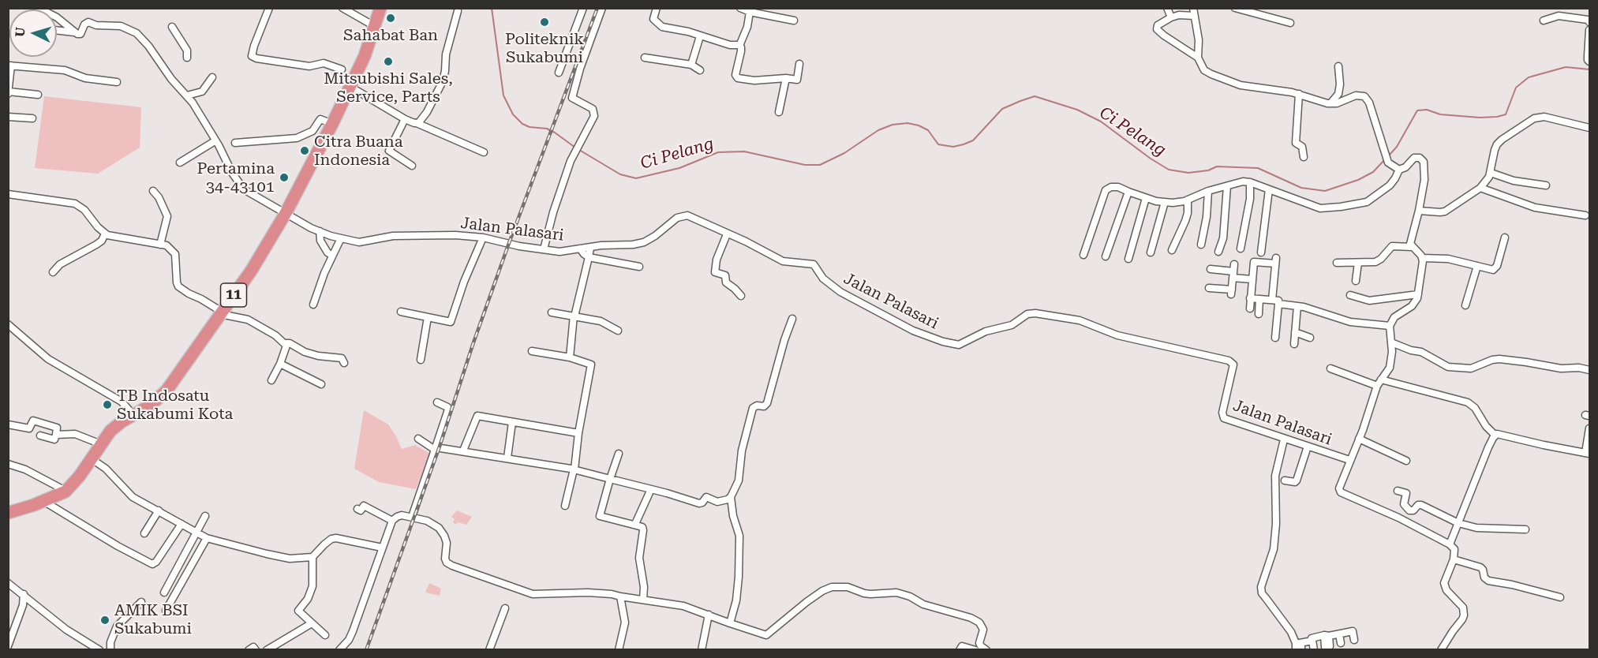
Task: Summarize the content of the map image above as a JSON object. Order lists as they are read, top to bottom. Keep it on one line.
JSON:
{"streets":{"highway":["11"],"street":["Jalan Palasari"]},"crossings":[["Jalan Palasari","11"]],"water":["Ci Pelang"],"places":["Sahabat Ban","Politeknik Sukabumi","Mitsubishi Sales, Service, Parts","Citra Buana Indonesia","Pertamina 34-43101","TB Indosatu Sukabumi Kota","AMIK BSI Sukabumi"],"north":"left"}
